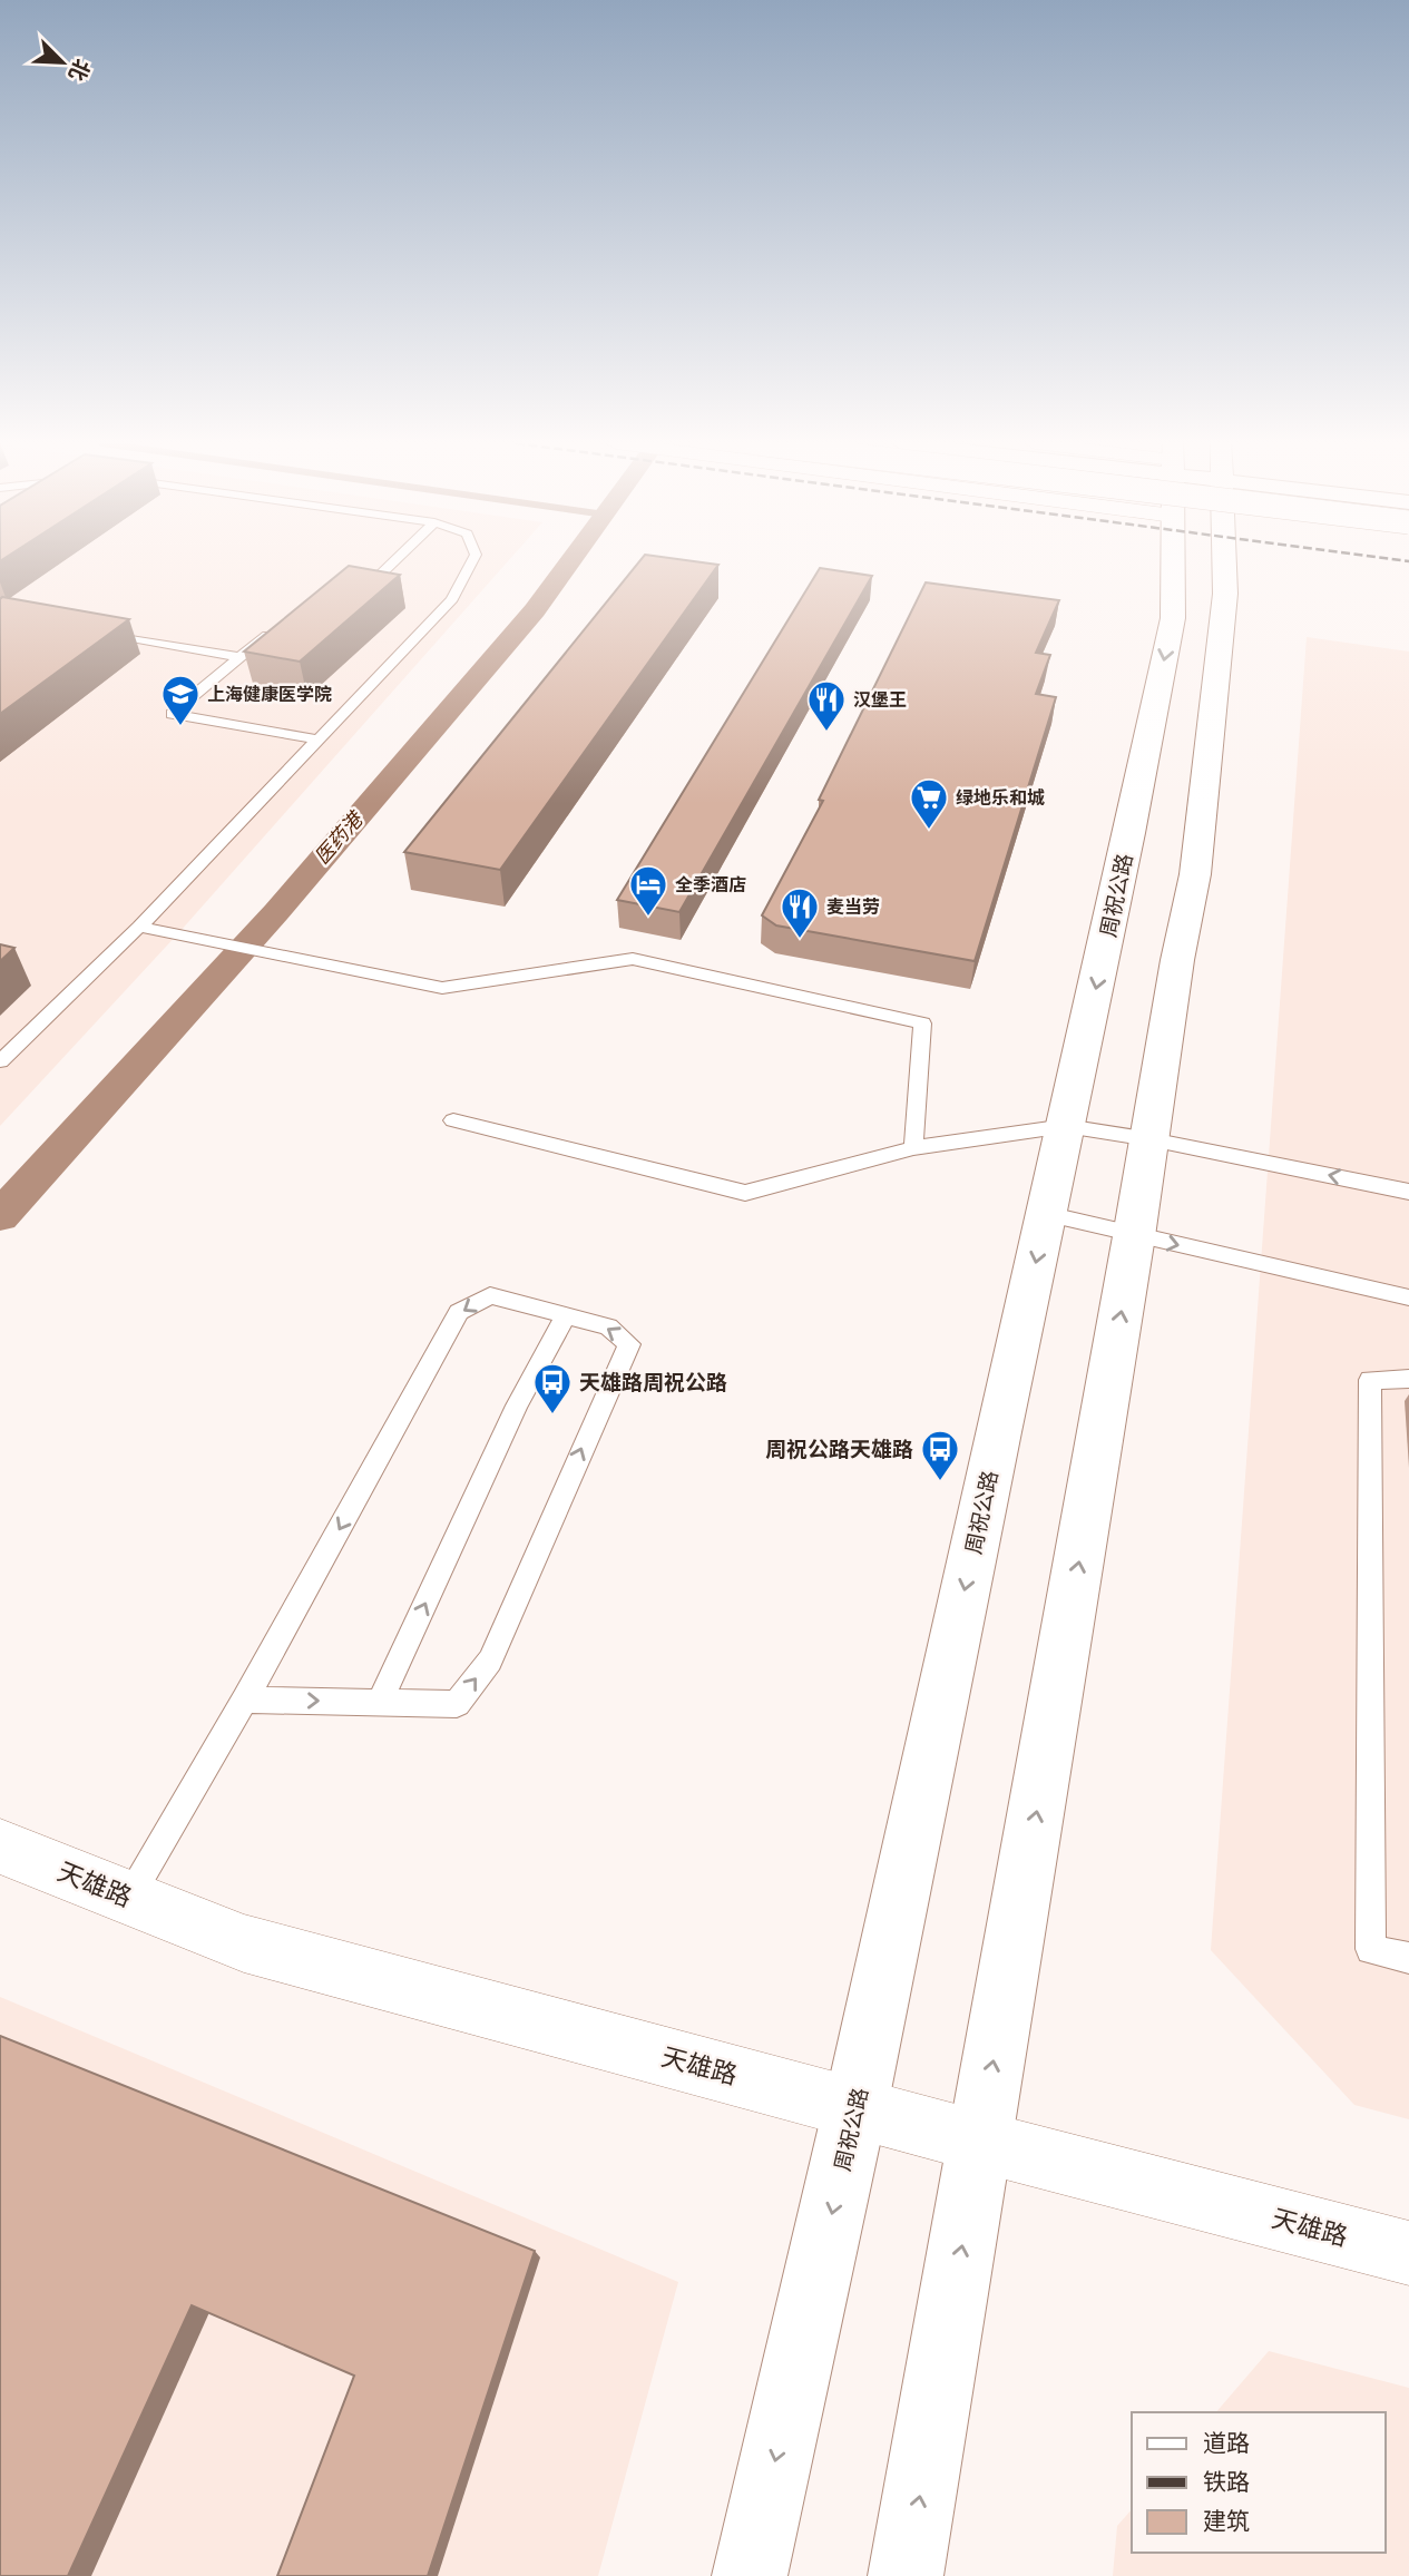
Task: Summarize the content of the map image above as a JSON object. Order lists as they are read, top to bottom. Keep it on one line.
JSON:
{"streets":{"main road":["周祝公路"],"street":["天雄路"]},"crossings":[["周祝公路","天雄路"]],"water":["医药港"],"places":{"school or university":["上海健康医学院"],"restaurant":["汉堡王","麦当劳"],"supermarket":["绿地乐和城"],"hotel":["全季酒店"],"bus stop":["天雄路周祝公路","周祝公路天雄路"]},"legend":["道路","铁路","建筑"],"north":"bottom right"}
